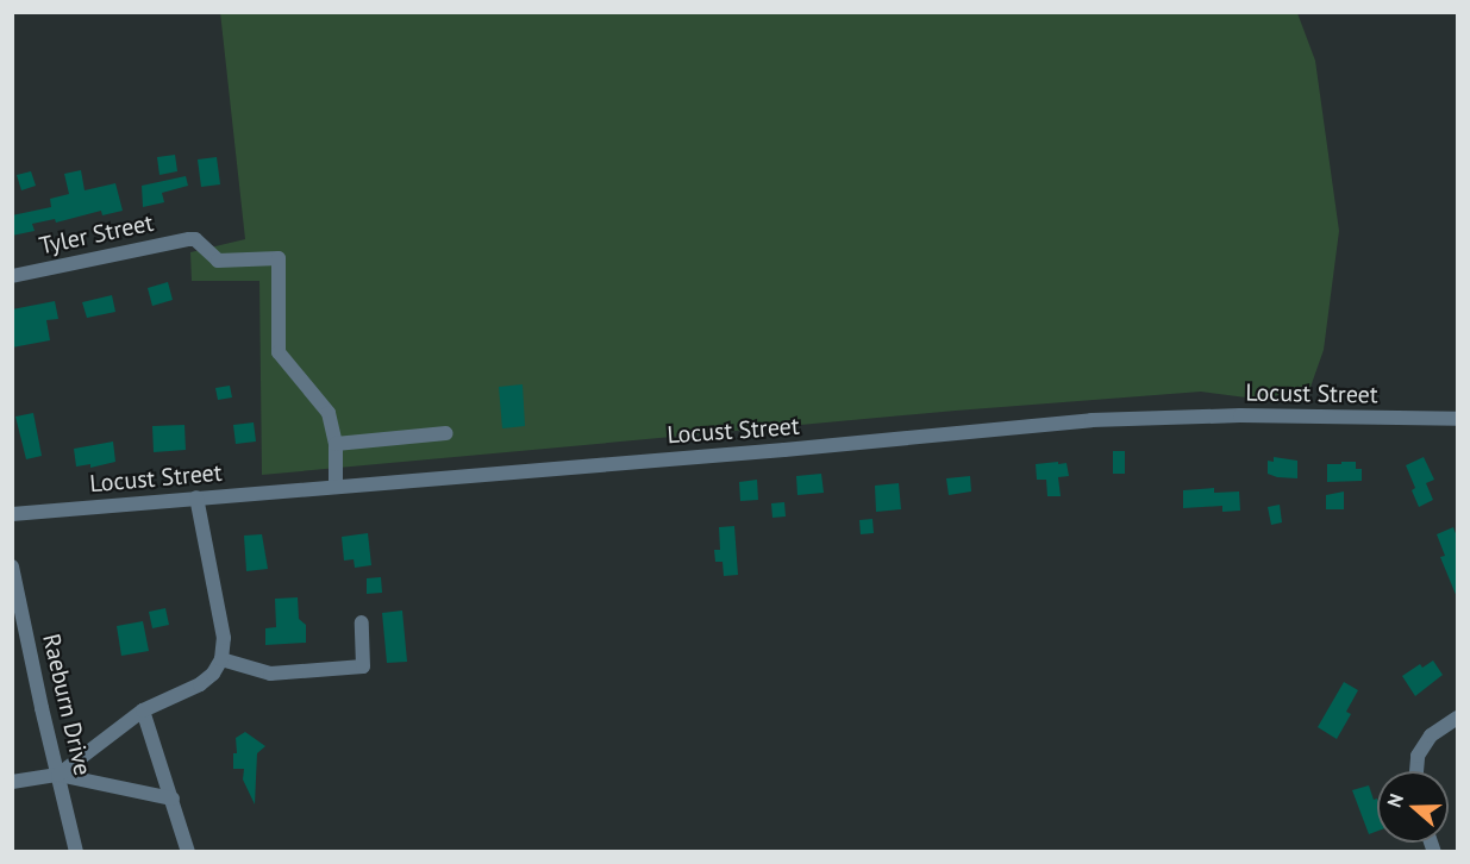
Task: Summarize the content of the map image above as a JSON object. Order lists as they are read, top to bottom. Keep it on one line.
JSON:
{"streets":{"street":["Tyler Street","Locust Street","Raeburn Drive"]},"north":"left"}
